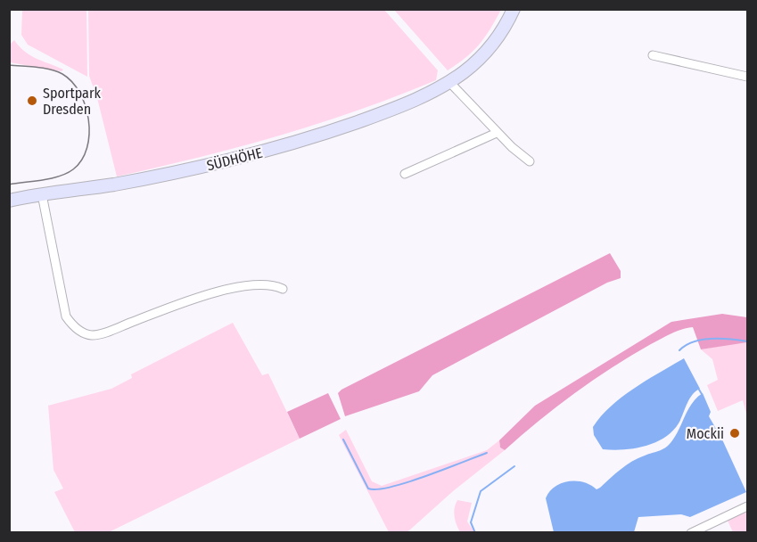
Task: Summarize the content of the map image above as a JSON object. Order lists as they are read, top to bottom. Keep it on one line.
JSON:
{"streets":{"street":["SÜDHÖHE"]},"places":["Sportpark Dresden","Mockii"]}
